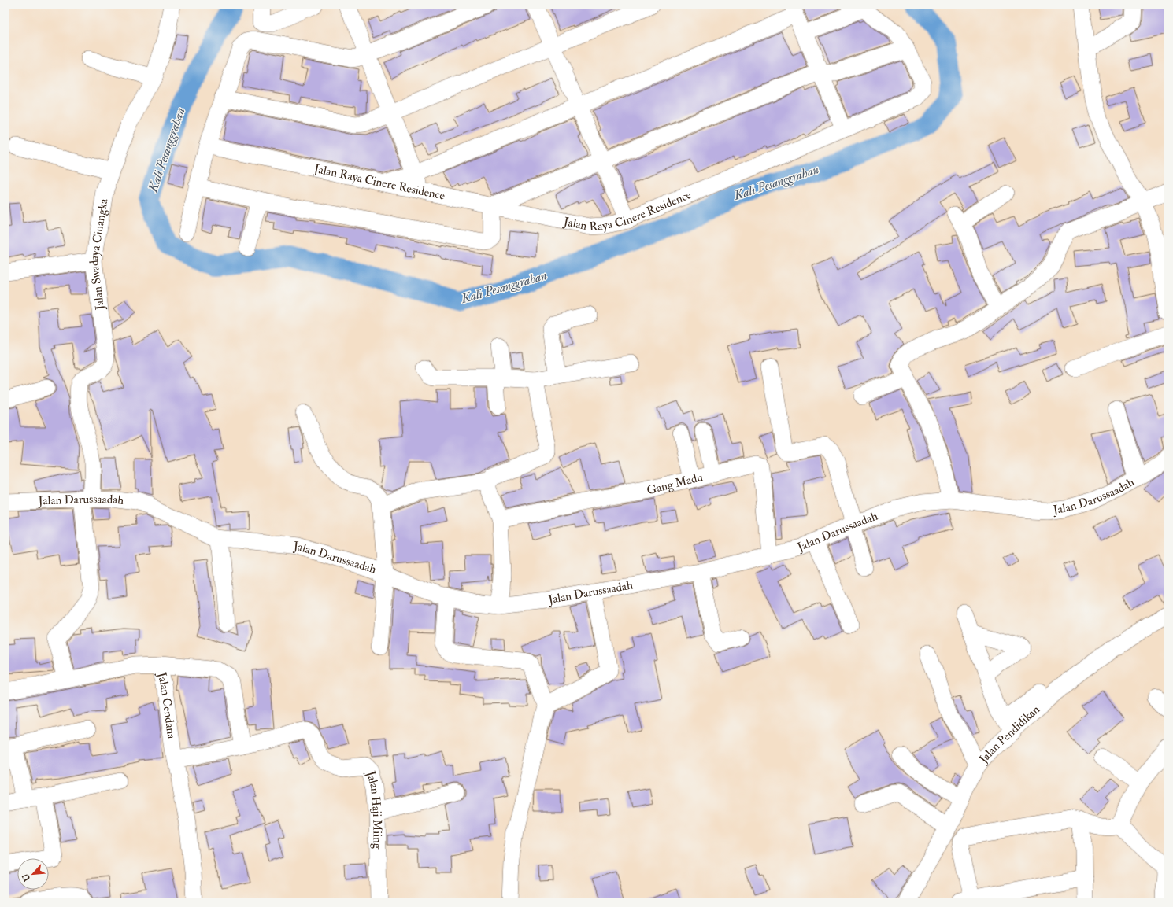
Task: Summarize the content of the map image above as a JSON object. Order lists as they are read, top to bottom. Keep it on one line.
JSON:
{"streets":{"street":["Jalan Raya Cinere Residence","Jalan Swadaya Cinangka","Gang Madu","Jalan Darussaadah","Jalan Cendana","Jalan Pendidikan","Jalan Haji Miing"]},"crossings":[["Jalan Swadaya Cinangka","Jalan Darussaadah"],["Gang Madu","Jalan Darussaadah"],["Jalan Cendana","Jalan Haji Miing"]],"water":["Kali Pesanggrahan"],"north":"bottom left"}
